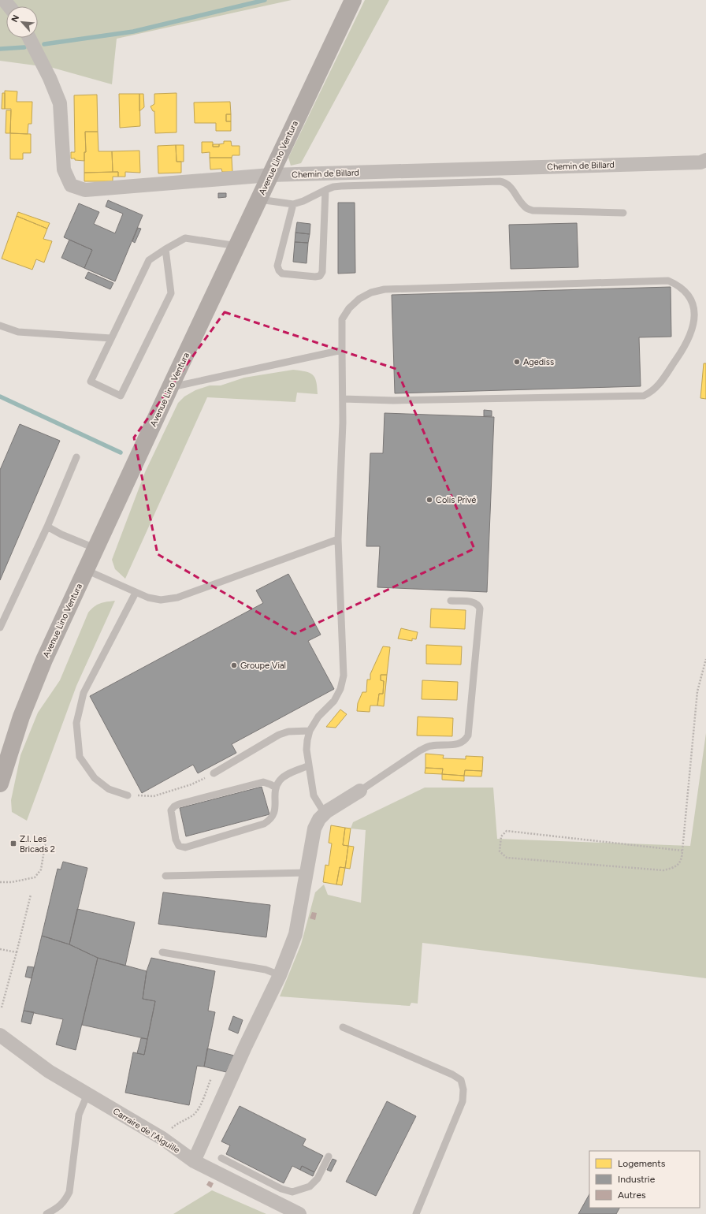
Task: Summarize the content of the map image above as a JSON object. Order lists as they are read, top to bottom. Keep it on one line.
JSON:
{"streets":{"main road":["Avenue Lino Ventura"],"street":["Chemin de Billard","Carraire de l'Aiguille"]},"crossings":[["Avenue Lino Ventura","Chemin de Billard"]],"places":{"other":["Agediss","Colis Privé","Groupe Vial"],"transit":["Z.I. Les Bricads 2"]},"legend":["Logements","Industrie","Autres"],"north":"top left"}
